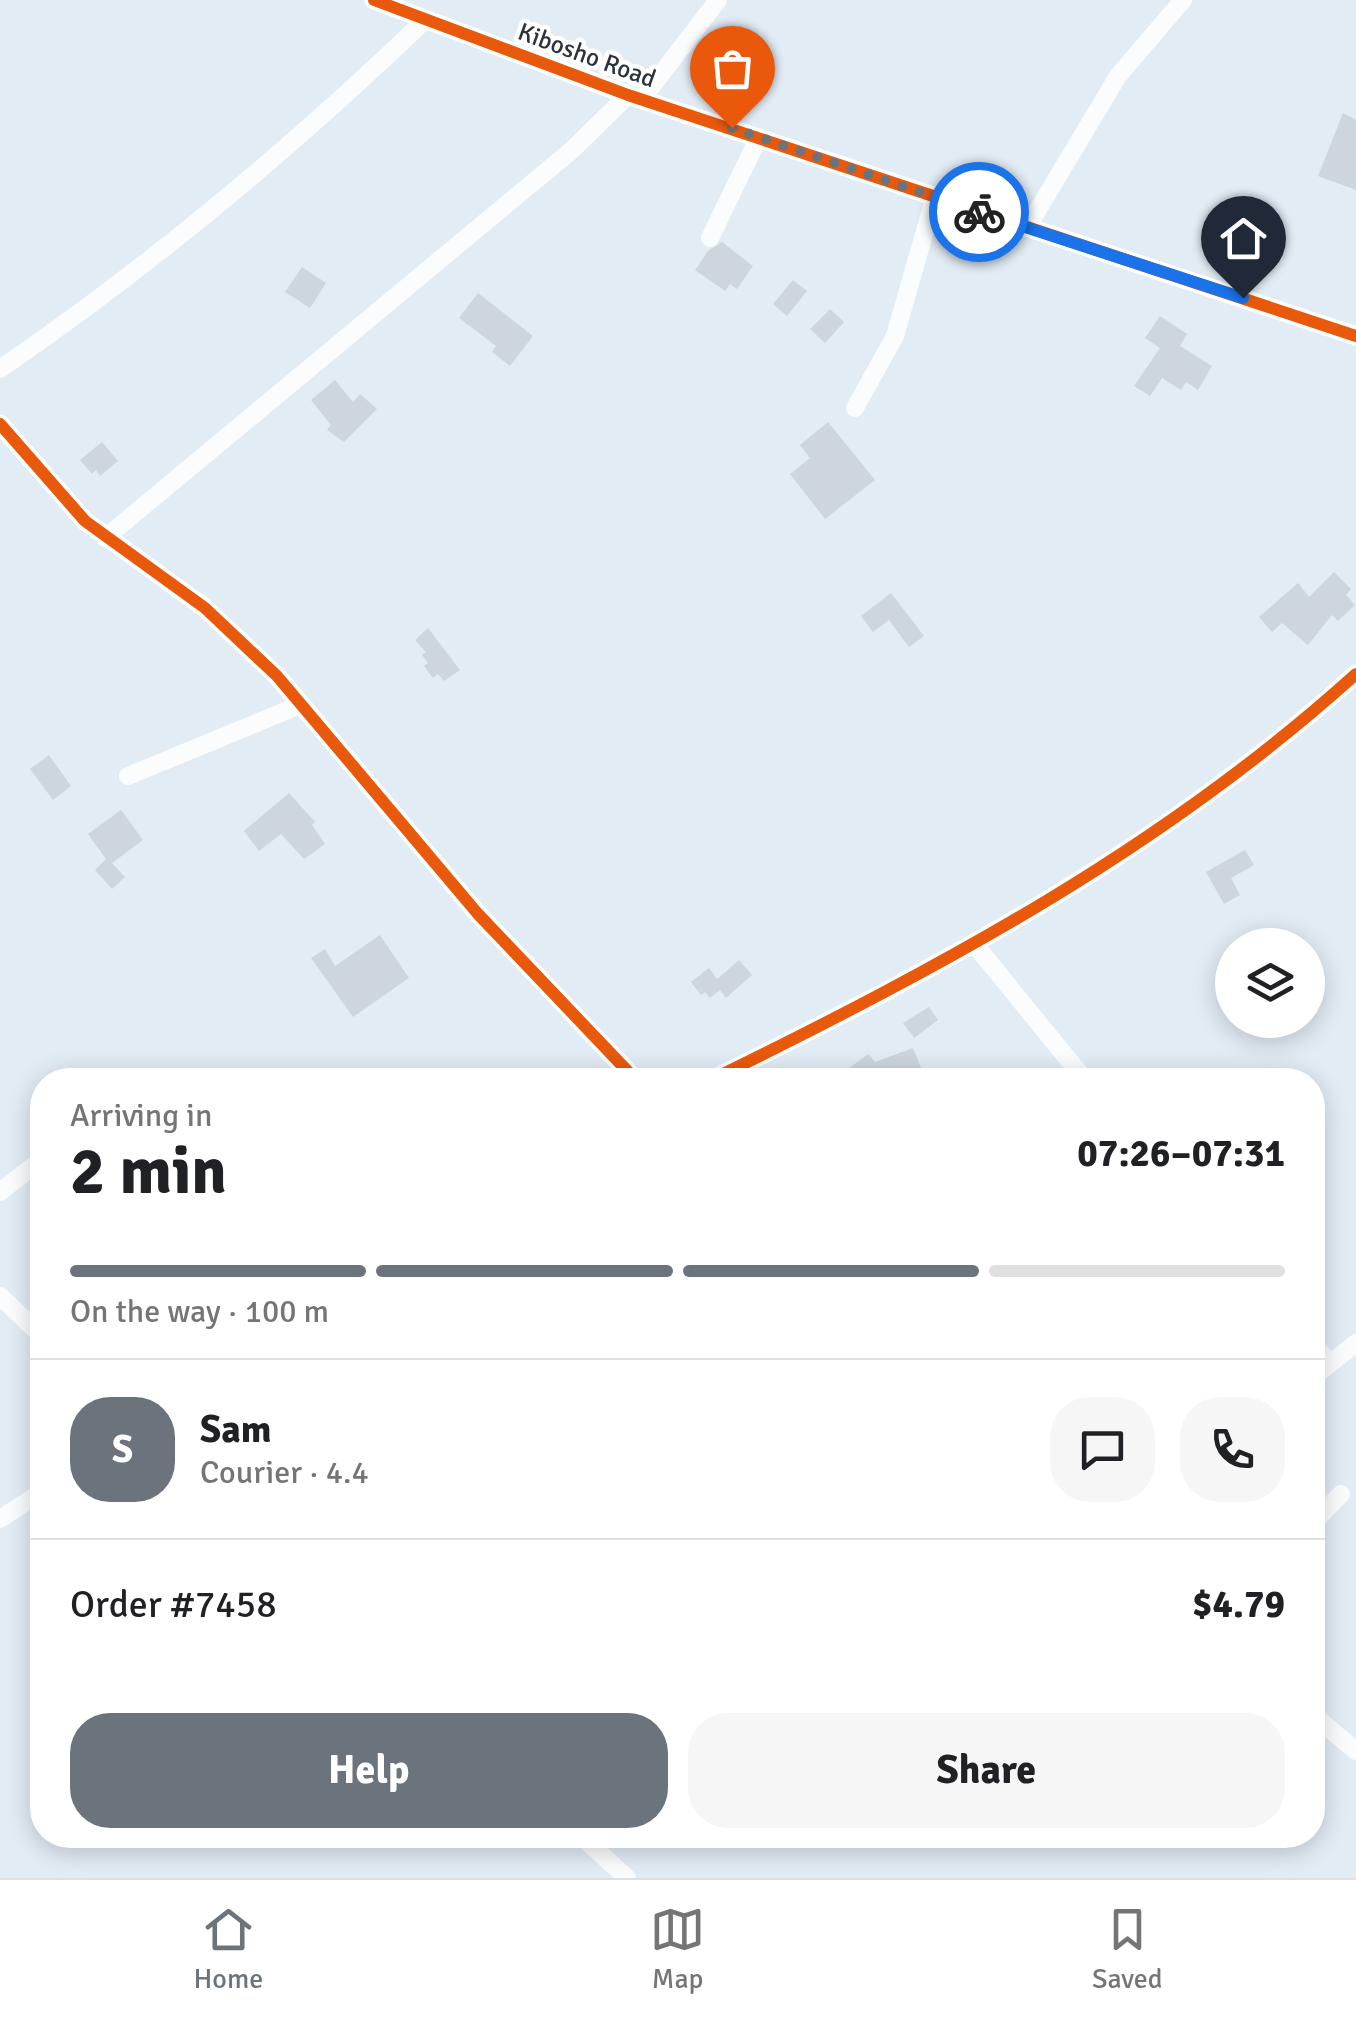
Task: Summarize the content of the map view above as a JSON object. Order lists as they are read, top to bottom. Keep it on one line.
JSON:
{"streets":{"street":["Kibosho Road"]},"page":{"heading":["2 min","Arriving in","07:26–07:31"],"panel":["Sam","Courier · 4.4","Order #7458","$4.79"],"bar":"On the way · 100 m","round":"S","buttons":["Help","Share"],"tabs":["Home","Map","Saved"]}}
